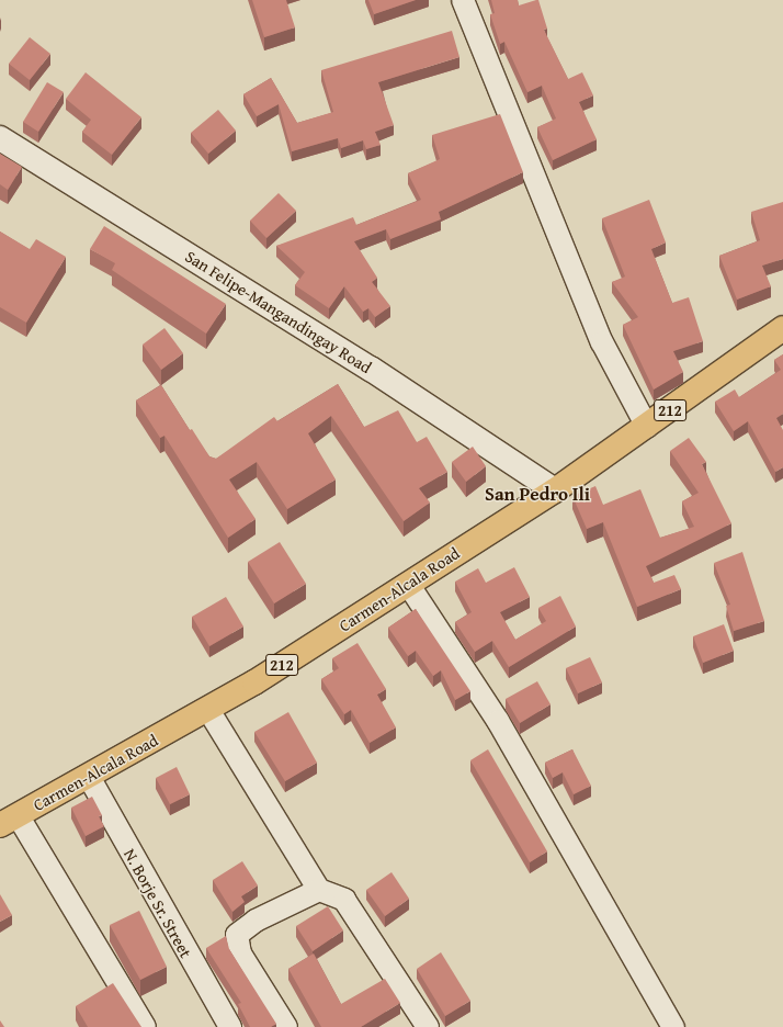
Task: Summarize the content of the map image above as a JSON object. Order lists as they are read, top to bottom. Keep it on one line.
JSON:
{"streets":{"main road":["San Felipe-Mangandingay Road","212","Carmen-Alcala Road"],"street":["N. Borje Sr. Street"]},"crossings":[["San Felipe-Mangandingay Road","Carmen-Alcala Road"],["Carmen-Alcala Road","N. Borje Sr. Street"]],"districts":["San Pedro Ili"]}
